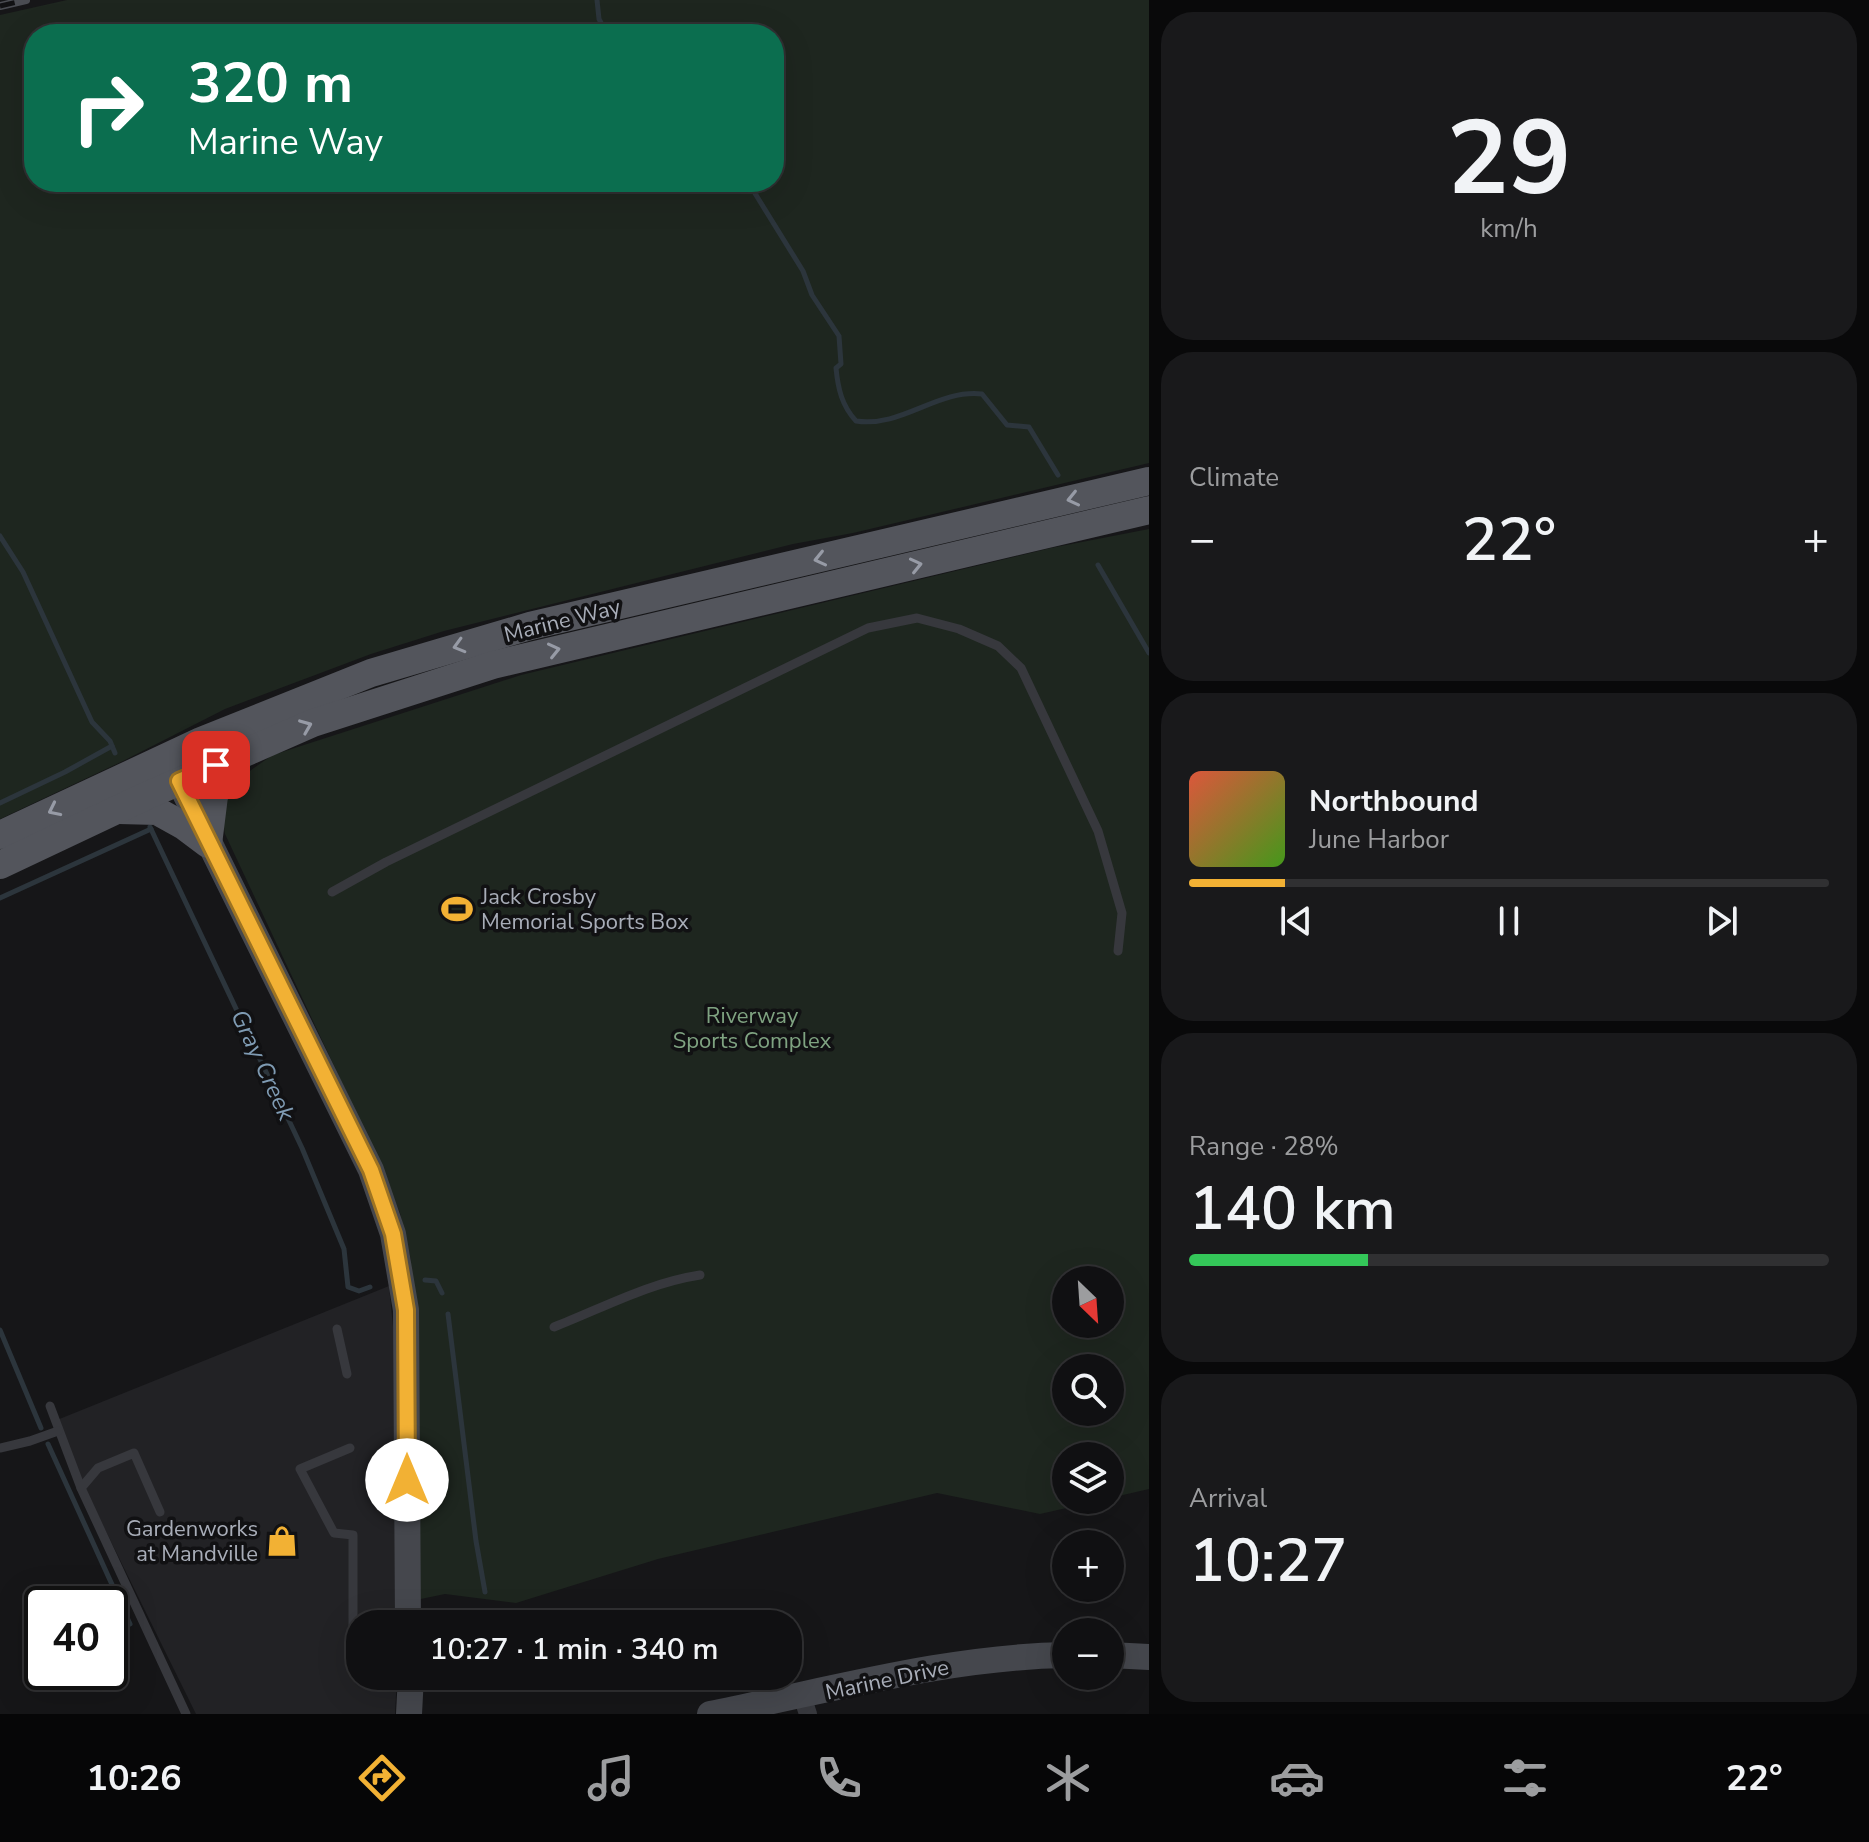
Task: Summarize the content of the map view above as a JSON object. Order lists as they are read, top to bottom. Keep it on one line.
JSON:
{"streets":{"main road":["Marine Way"],"street":["Marine Drive"]},"water":["Gray Creek"],"parks":["Riverway Sports Complex"],"places":{"sports":["Jack Crosby Memorial Sports Box"],"shop":["Gardenworks at Mandville"]},"north":"bottom right","page":{"tile":[["29","km/h"],"Climate",["Range · 28%","140 km"],["Arrival","10:27"]],"turn":["320 m","Marine Way"],"heat":["−","22°","+"],"song":["Northbound","June Harbor"],"map_buttons":["+","−"],"limit":"40","trip":"10:27 · 1 min · 340 m","tabs":["10:26","22°"]}}
